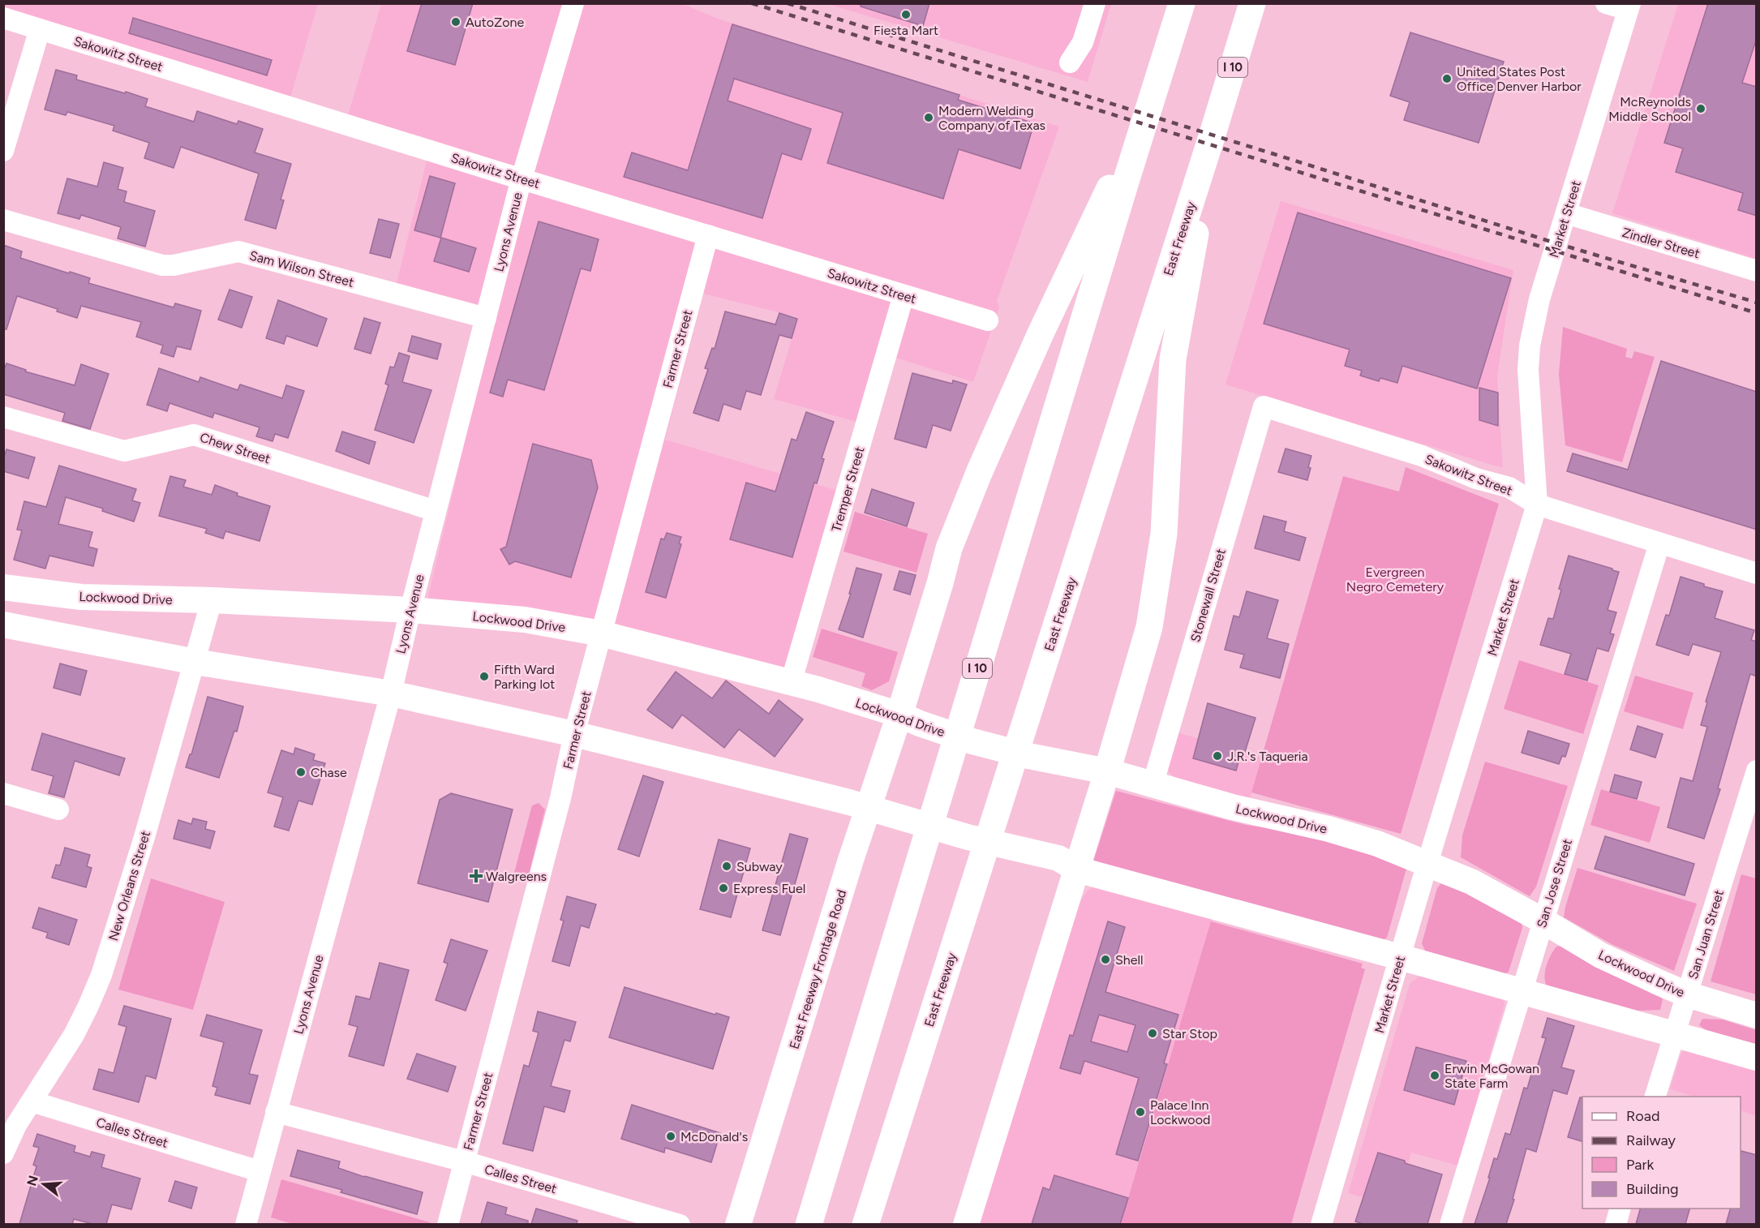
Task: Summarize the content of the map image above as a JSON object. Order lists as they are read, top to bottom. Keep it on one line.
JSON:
{"streets":{"highway":["I 10","East Freeway"],"main road":["Lockwood Drive","East Freeway Frontage Road"],"street":["Sakowitz Street","Market Street","Lyons Avenue","Zindler Street","Sam Wilson Street","Farmer Street","Chew Street","Tremper Street","Stonewall Street","San Jose Street","New Orleans Street","San Juan Street","Calles Street"]},"crossings":[["Sakowitz Street","Market Street"],["Sakowitz Street","Lyons Avenue"],["Sakowitz Street","Farmer Street"],["Sakowitz Street","Tremper Street"],["Sakowitz Street","Stonewall Street"],["Sakowitz Street","San Jose Street"],["Market Street","Zindler Street"],["Market Street","Lockwood Drive"],["Lyons Avenue","Sam Wilson Street"],["Lyons Avenue","Chew Street"],["Lyons Avenue","Lockwood Drive"],["Lyons Avenue","Calles Street"],["Farmer Street","Lockwood Drive"],["Farmer Street","Calles Street"],["Tremper Street","Lockwood Drive"],["Stonewall Street","Lockwood Drive"],["Lockwood Drive","San Jose Street"],["Lockwood Drive","New Orleans Street"],["Lockwood Drive","San Juan Street"],["Lockwood Drive","East Freeway Frontage Road"],["New Orleans Street","Calles Street"]],"parks":["Evergreen Negro Cemetery"],"places":{"other":["Fiesta Mart","AutoZone","United States Post Office Denver Harbor","McReynolds Middle School","Modern Welding Company of Texas","Fifth Ward Parking lot","J.R.'s Taqueria","Chase","Subway","Express Fuel","Shell","Star Stop","Erwin McGowan State Farm","Palace Inn Lockwood","McDonald's"],"health":["Walgreens"]},"legend":["Road","Railway","Park","Building"],"north":"left"}
